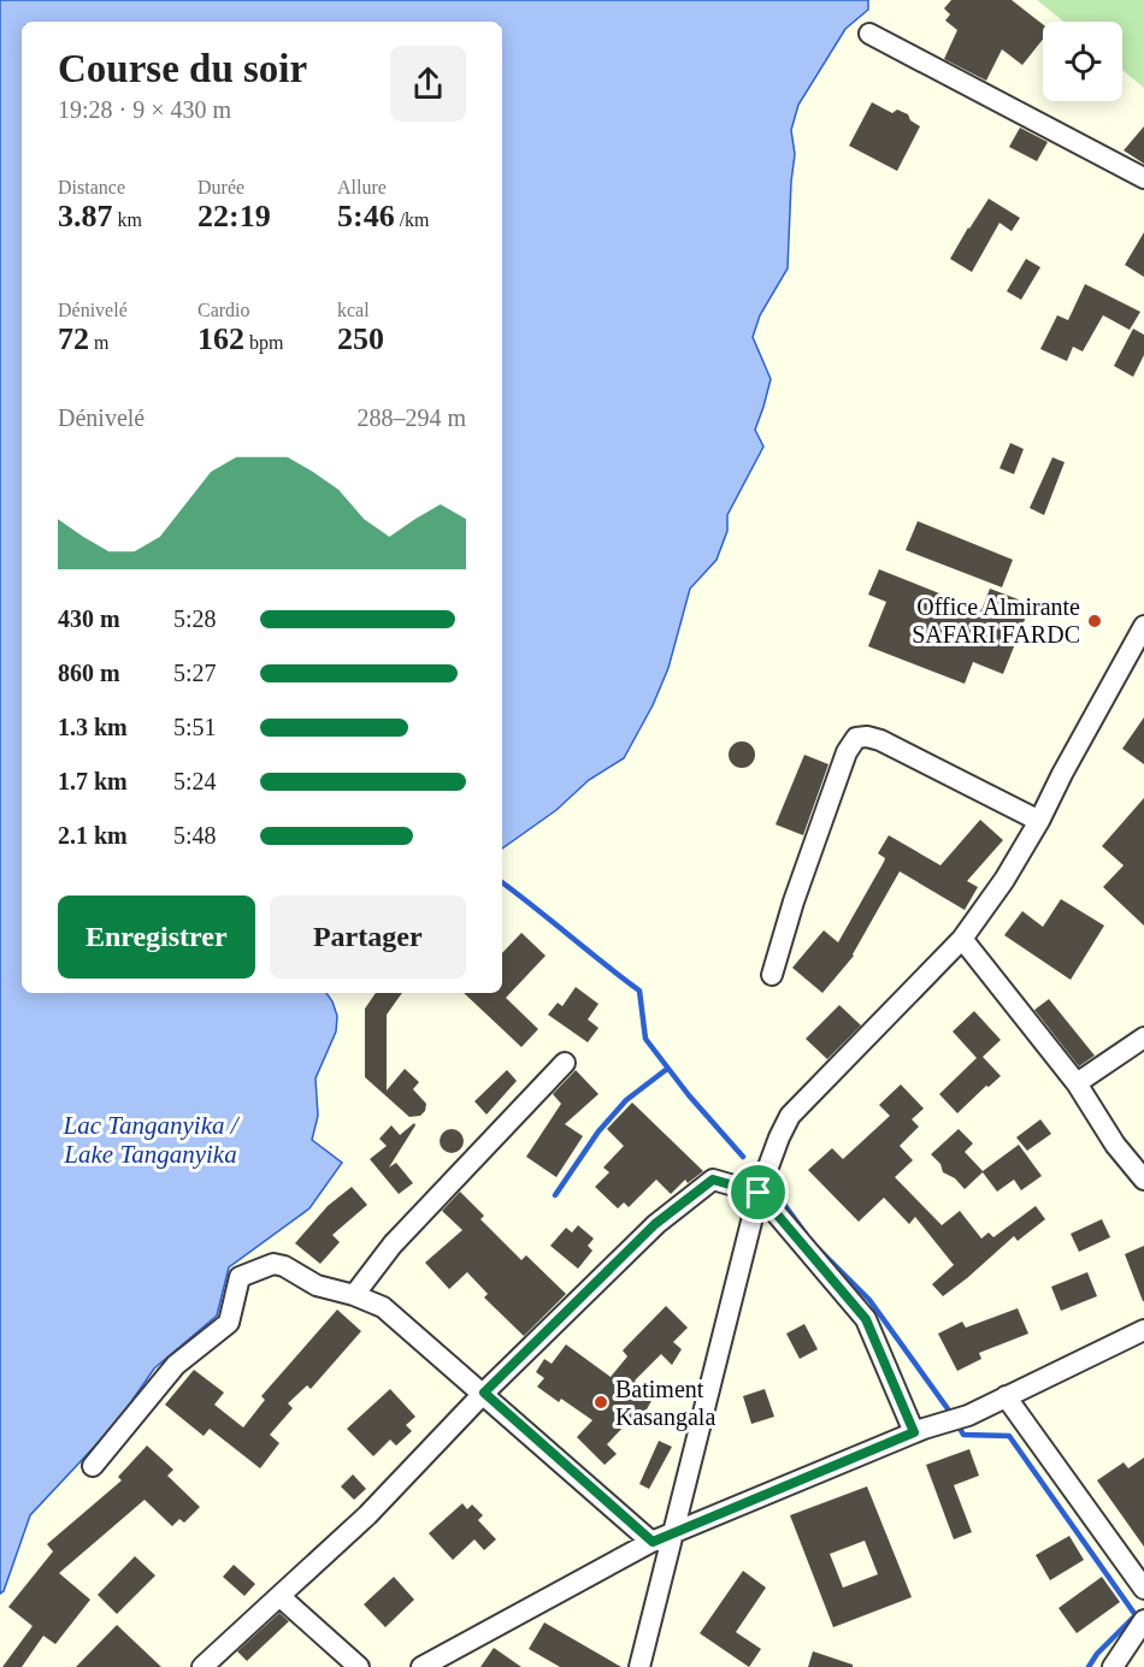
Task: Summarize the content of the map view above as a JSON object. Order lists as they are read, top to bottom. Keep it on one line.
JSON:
{"water":["Lac Tanganyika / Lake Tanganyika"],"places":["Office Almirante SAFARI FARDC","Batiment Kasangala"],"page":{"heading":["Course du soir","19:28 · 9 × 430 m"],"stats":[["Distance","3.87 km"],["Durée","22:19"],["Allure","5:46 /km"],["Dénivelé","72 m"],["Cardio","162 bpm"],["kcal","250"]],"chart":["Dénivelé","288–294 m"],"list":[{"name":"430 m","note":"5:28"},{"name":"860 m","note":"5:27"},{"name":"1.3 km","note":"5:51"},{"name":"1.7 km","note":"5:24"},{"name":"2.1 km","note":"5:48"}],"buttons":["Enregistrer","Partager"]}}
